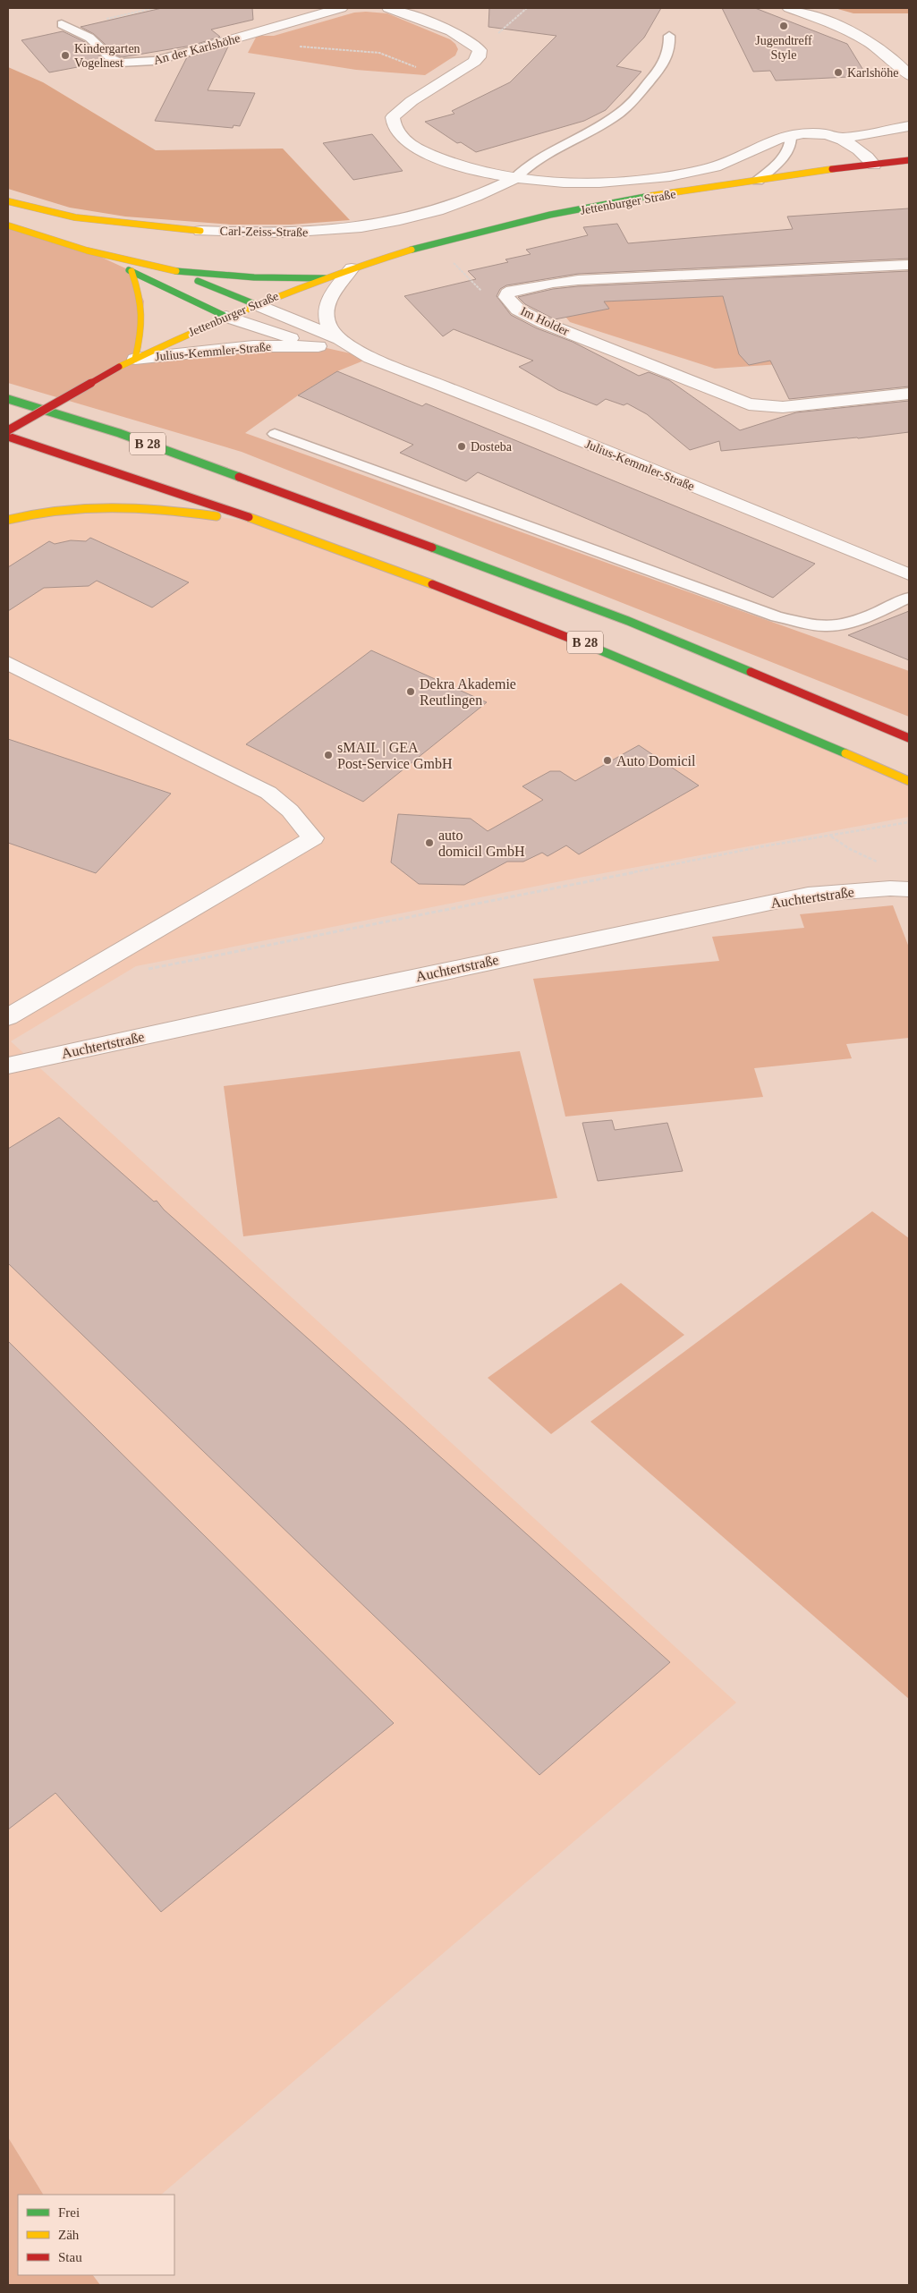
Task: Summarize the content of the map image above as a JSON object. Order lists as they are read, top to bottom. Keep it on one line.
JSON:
{"streets":{"main road":["Jettenburger Straße","Carl-Zeiss-Straße","B 28"],"street":["An der Karlshöhe","Im Holder","Julius-Kemmler-Straße","Auchtertstraße"]},"crossings":[["Jettenburger Straße","Julius-Kemmler-Straße"]],"places":["Jugendtreff Style","Kindergarten Vogelnest","Karlshöhe","Dosteba","Dekra Akademie Reutlingen","sMAIL | GEA Post-Service GmbH","Auto Domicil","auto domicil GmbH"],"legend":["Frei","Zäh","Stau"]}
